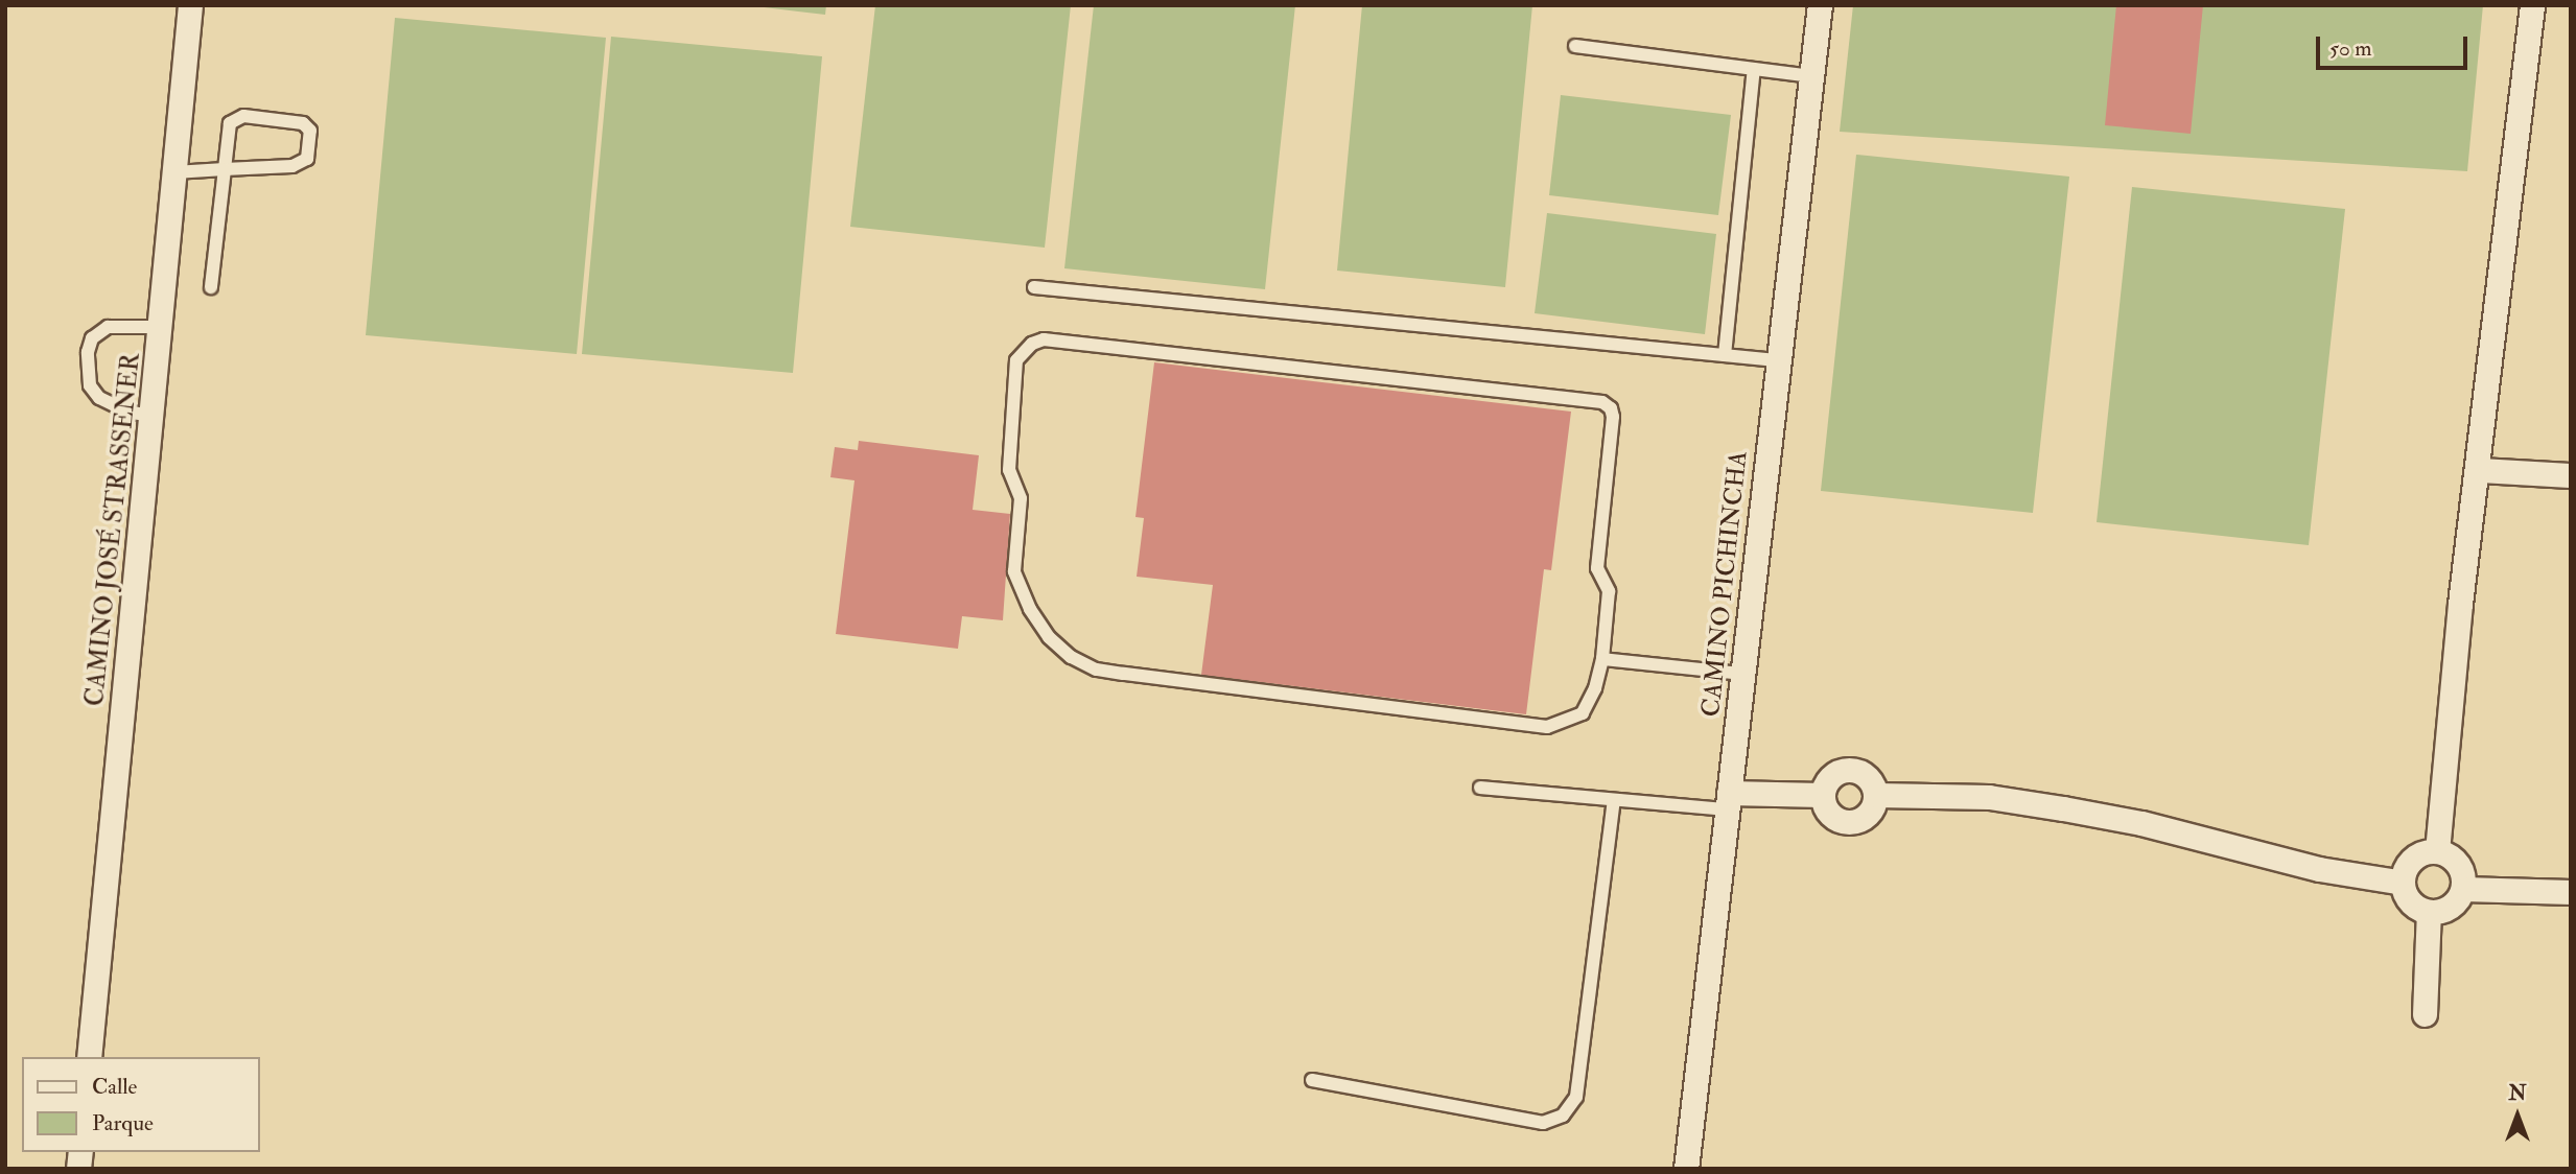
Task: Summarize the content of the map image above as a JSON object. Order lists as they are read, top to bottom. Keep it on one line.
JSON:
{"streets":{"street":["CAMINO JOSÉ STRASSENER","CAMINO PICHINCHA"]},"legend":["Calle","Parque"],"scale_bar":"50 m","north":"top"}
